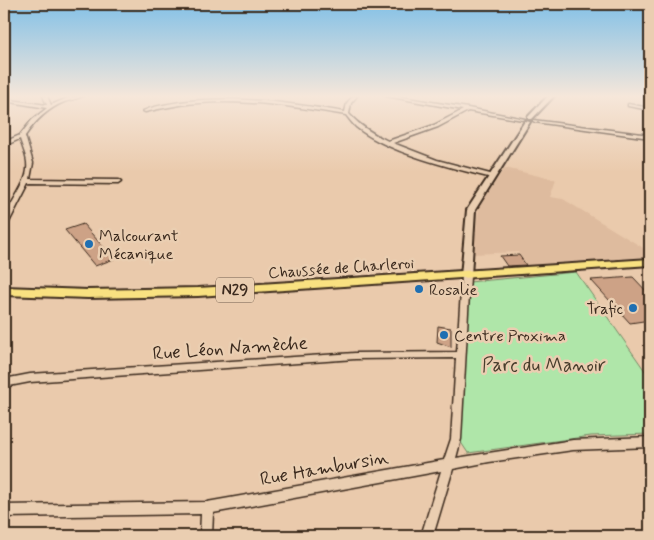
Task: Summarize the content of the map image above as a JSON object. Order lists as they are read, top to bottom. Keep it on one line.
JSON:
{"streets":{"main road":["Chaussée de Charleroi","N29"],"street":["Rue Léon Namèche","Rue Hambursin"]},"parks":["Parc du Manoir"],"places":["Malcourant Mécanique","Rosalie","Trafic","Centre Proxima"]}
